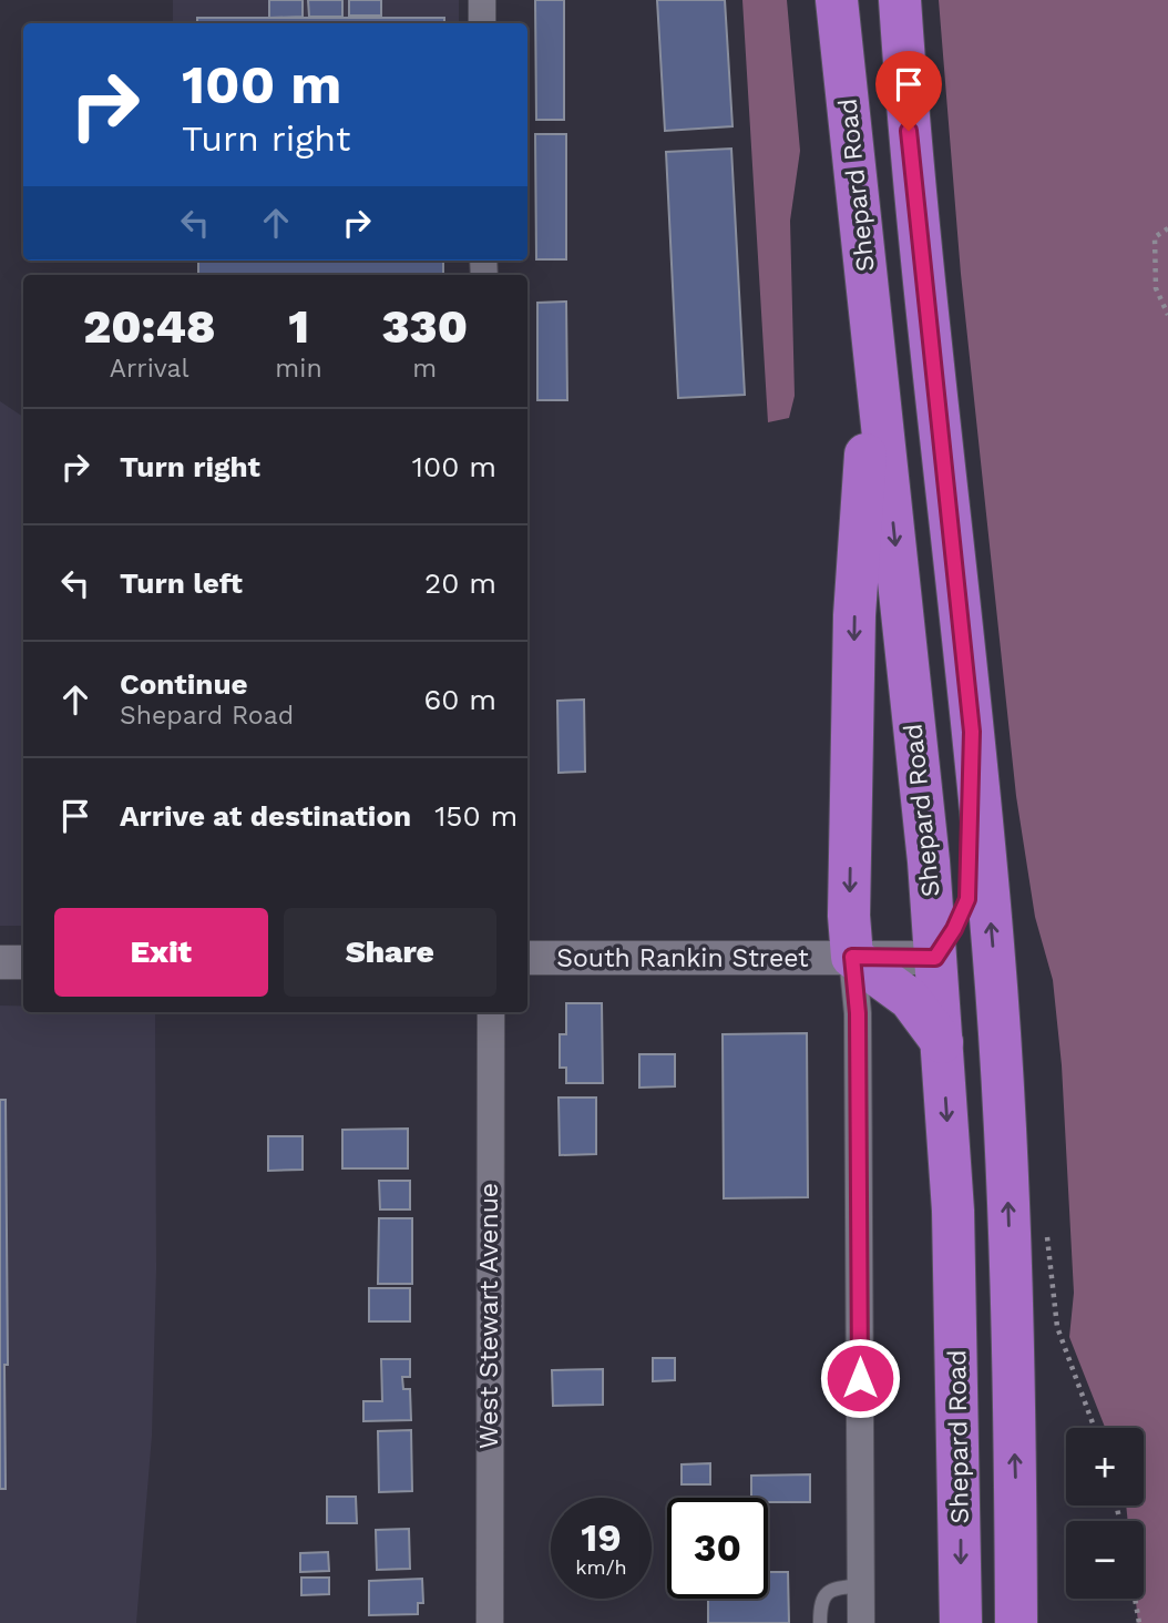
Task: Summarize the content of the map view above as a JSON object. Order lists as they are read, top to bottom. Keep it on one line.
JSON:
{"streets":{"highway":["Shepard Road"],"street":["South Rankin Street","West Stewart Avenue"]},"crossings":[["Shepard Road","South Rankin Street"]],"page":{"turn":["100 m","Turn right"],"eta":["20:48","Arrival","1","min","330","m"],"list":[{"name":"Turn right","value":"100 m"},{"name":"Turn left","value":"20 m"},{"name":"Continue","note":"Shepard Road","value":"60 m"},{"name":"Arrive at destination","value":"150 m"}],"buttons":["Exit","Share"],"map_buttons":["+","−"],"speed":"19 km/h","limit":"30"}}
